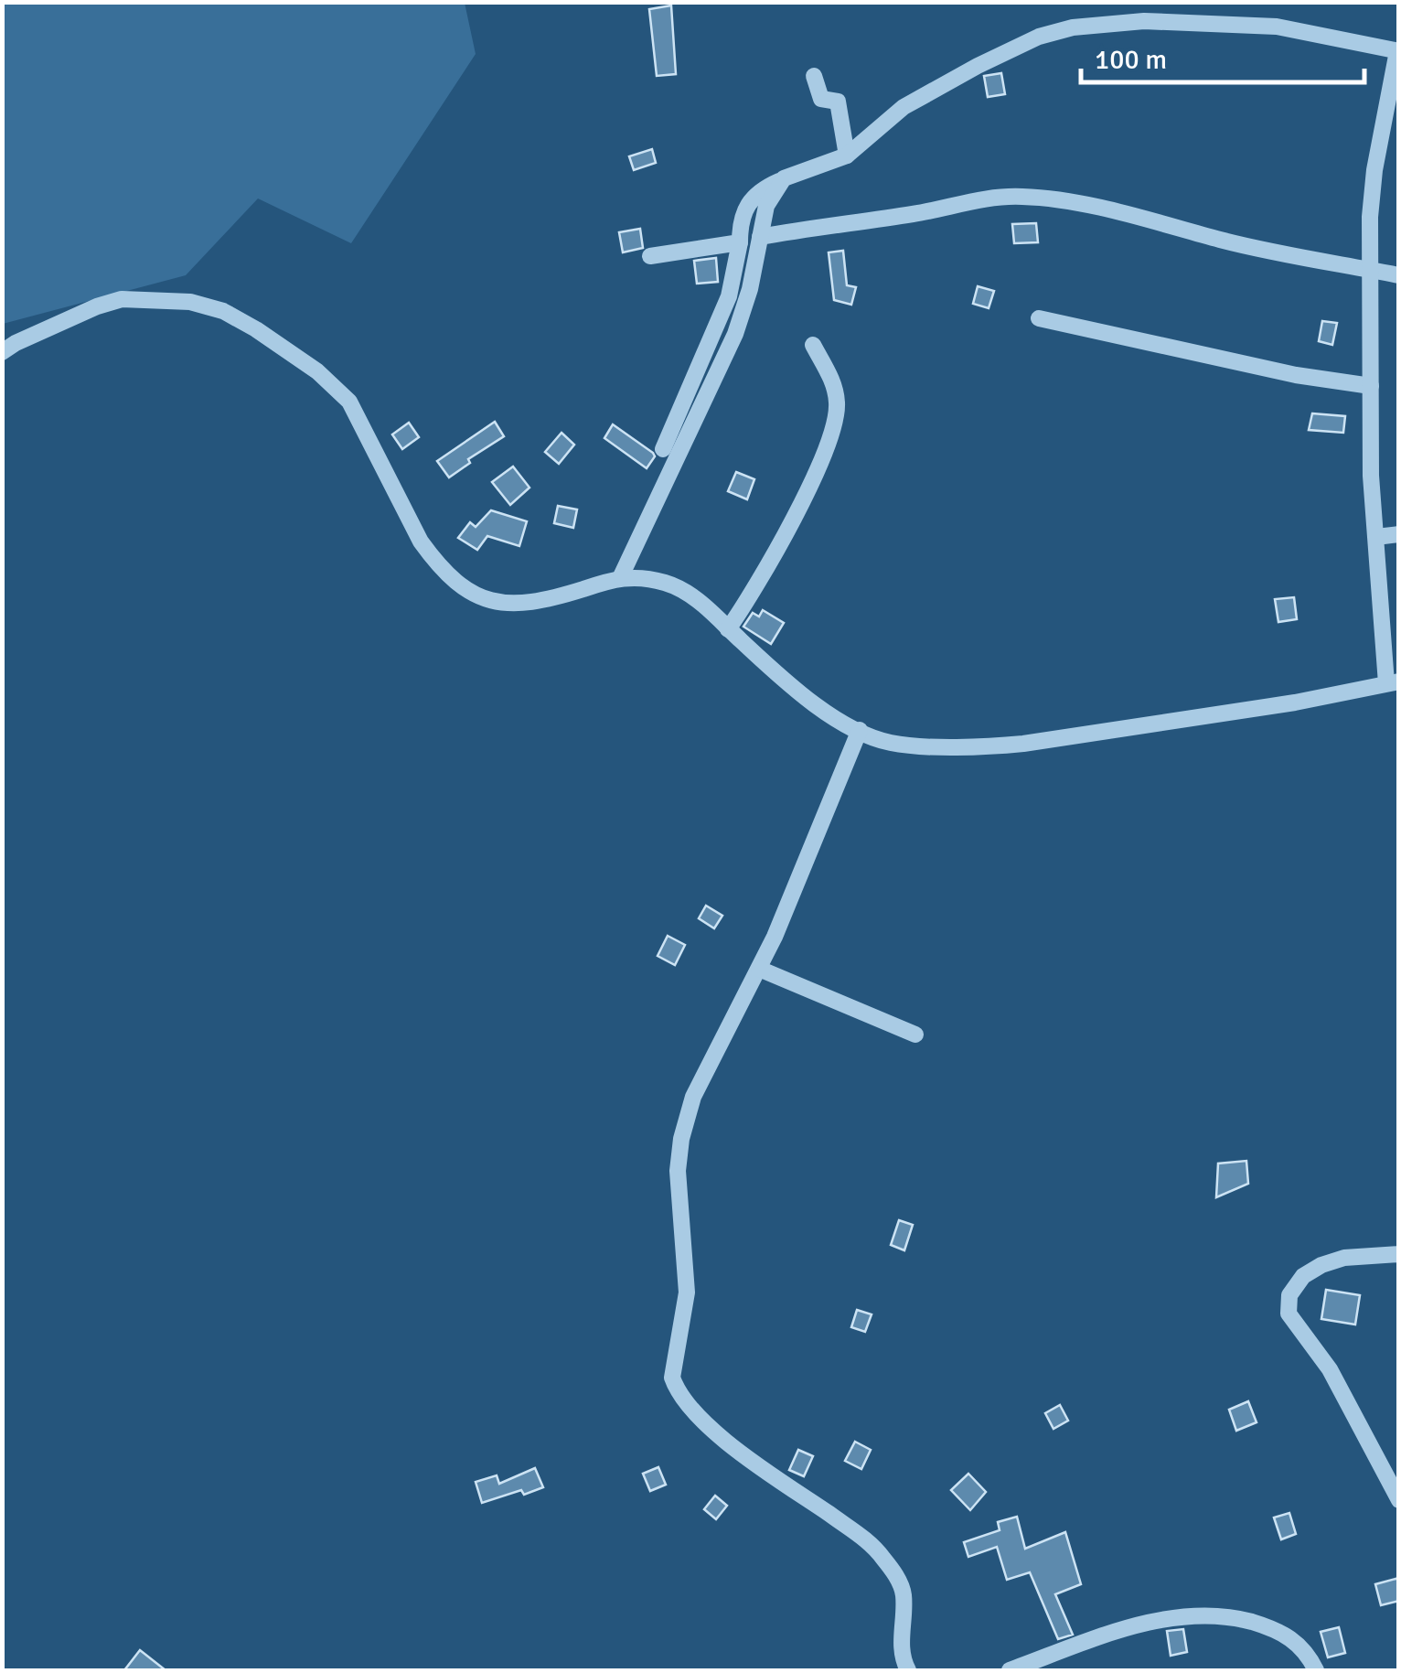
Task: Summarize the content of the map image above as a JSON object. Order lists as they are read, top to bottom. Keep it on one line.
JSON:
{"scale_bar":"100 m"}
